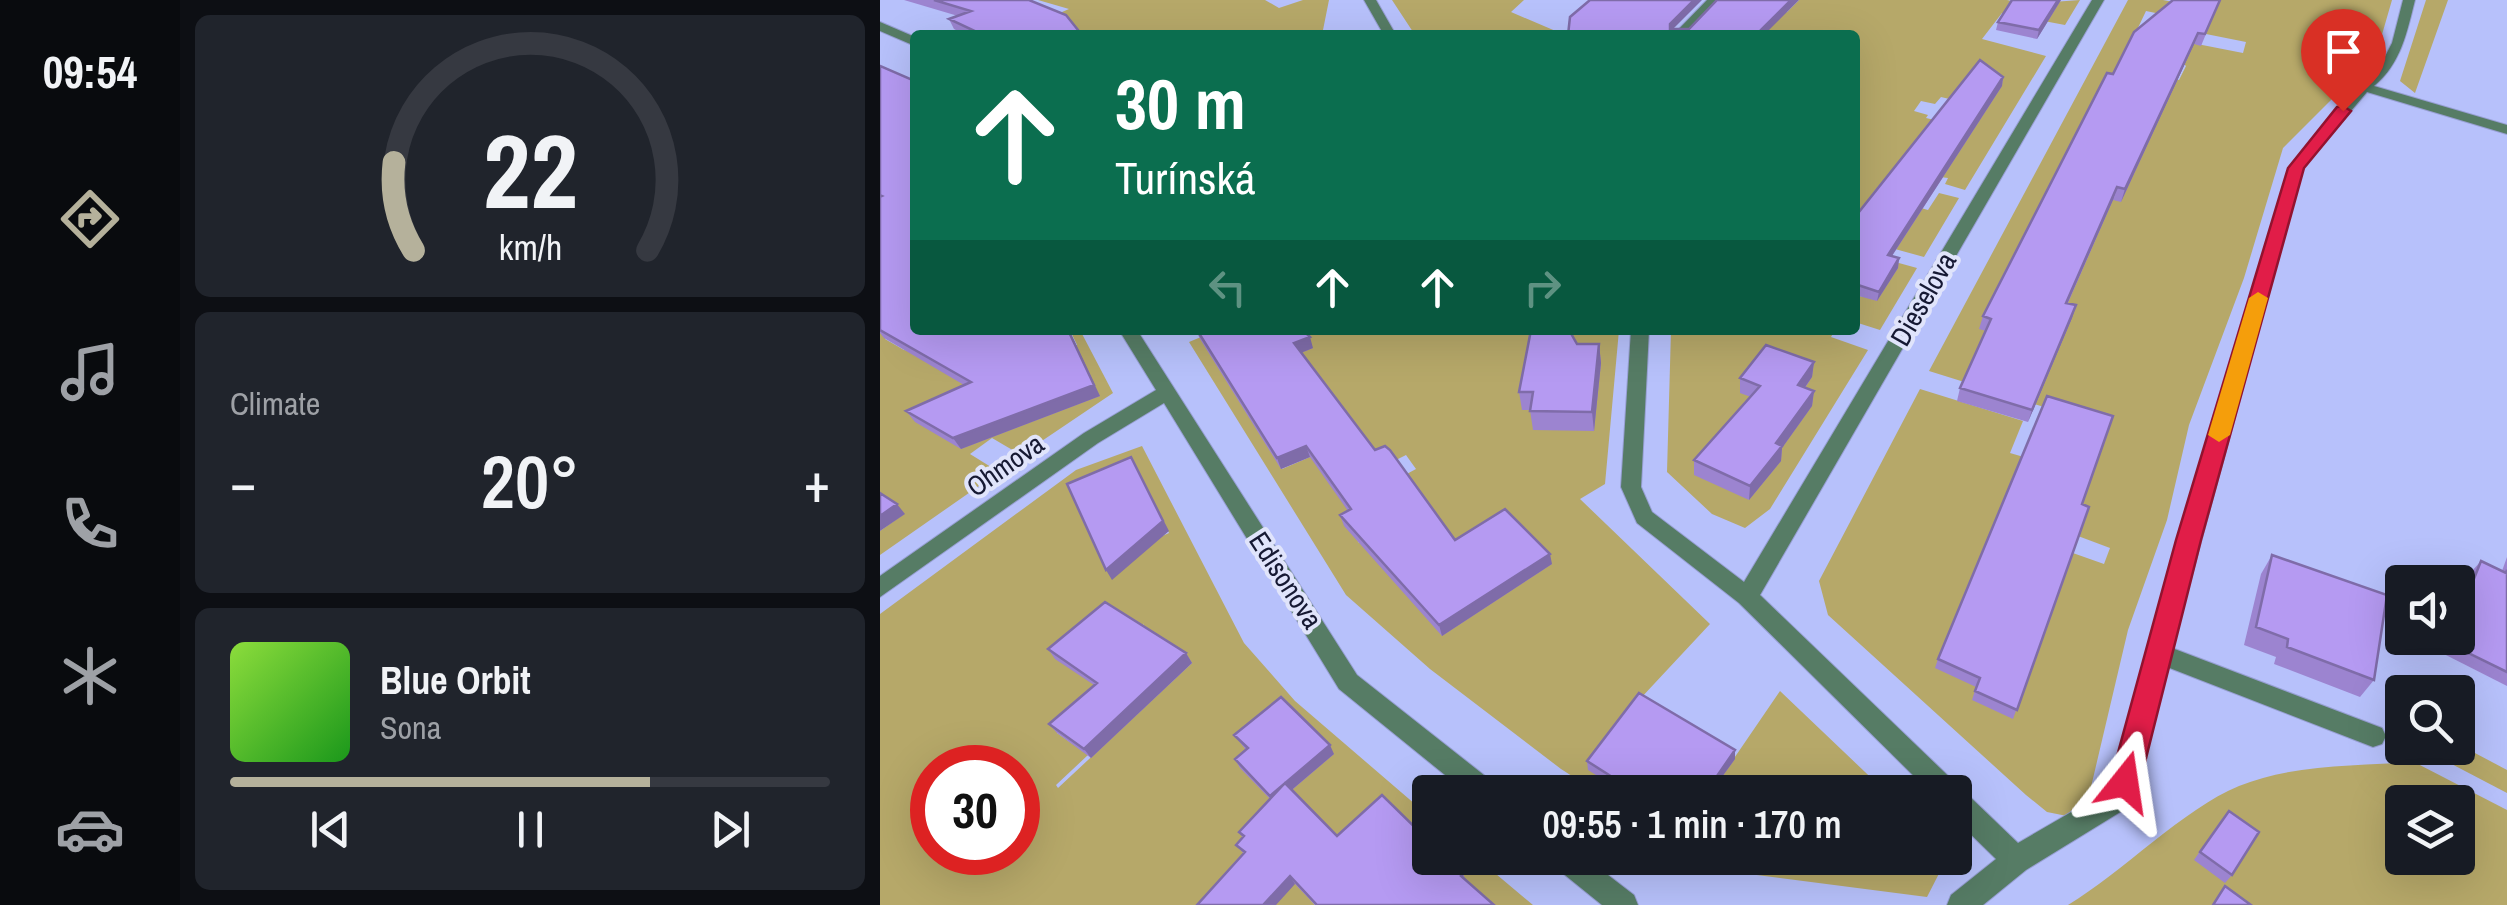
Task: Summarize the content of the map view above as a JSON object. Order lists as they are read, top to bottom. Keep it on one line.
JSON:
{"streets":{"street":["Dieselova","Ohmova","Edisonova"]},"crossings":[["Ohmova","Edisonova"]],"page":{"tabs":"09:54","turn":["30 m","Turínská"],"tile":"Climate","heat":["−","20°","+"],"song":["Blue Orbit","Sona"],"limit":"30","trip":"09:55 · 1 min · 170 m","gauge":["22","km/h"]}}
